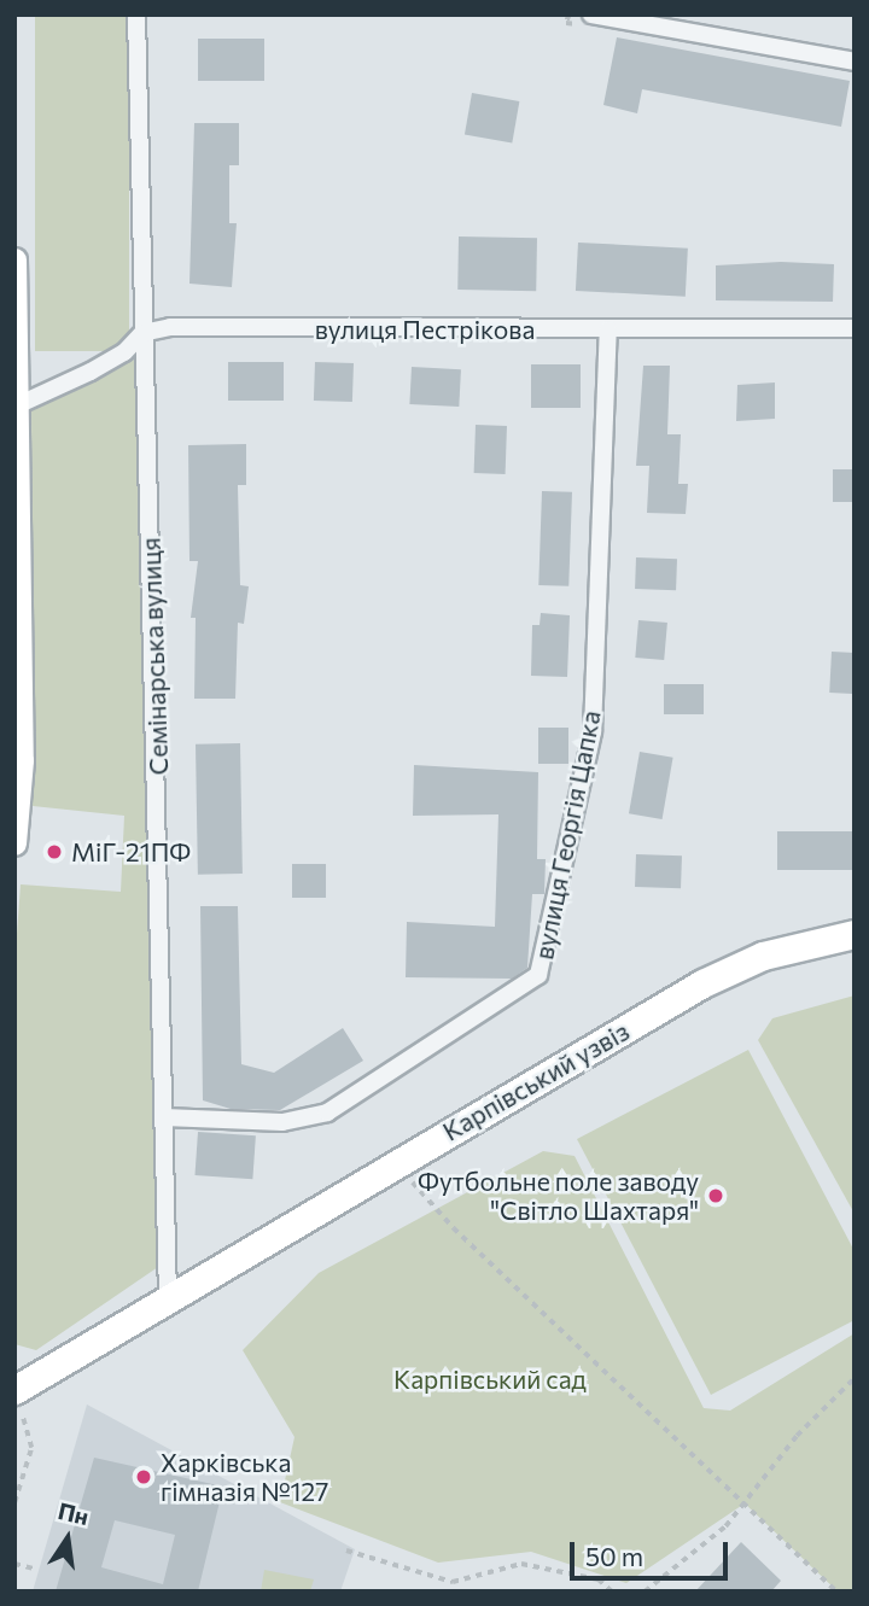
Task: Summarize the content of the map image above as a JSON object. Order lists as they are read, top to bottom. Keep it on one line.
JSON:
{"streets":{"main road":["Карпівський узвіз"],"street":["вулиця Пестрікова","Семінарська вулиця","вулиця Георгія Цапка"]},"crossings":[["вулиця Пестрікова","Семінарська вулиця"],["вулиця Пестрікова","вулиця Георгія Цапка"],["Семінарська вулиця","вулиця Георгія Цапка"],["Семінарська вулиця","Карпівський узвіз"]],"parks":["Карпівський сад"],"places":["МіГ-21ПФ","Футбольне поле заводу \"Світло Шахтаря\"","Харківська гімназія №127"],"scale_bar":"50 m","north":"top"}
